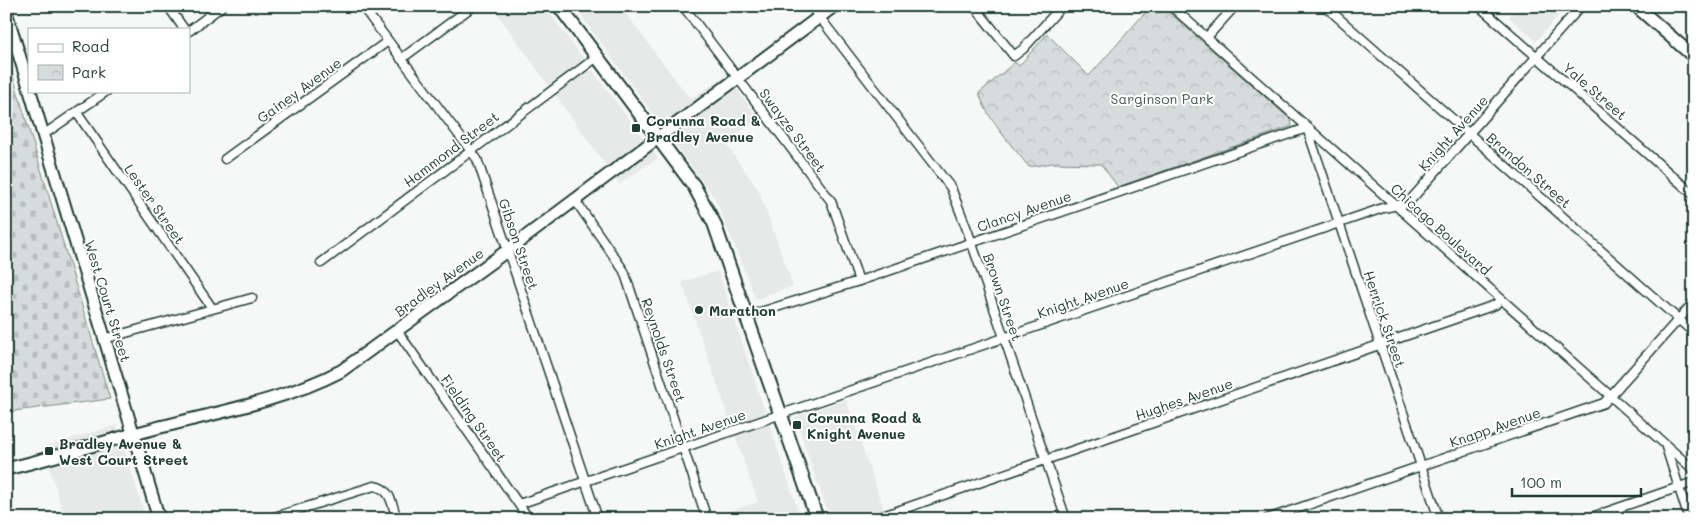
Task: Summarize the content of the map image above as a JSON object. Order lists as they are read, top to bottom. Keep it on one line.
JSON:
{"streets":{"street":["Gainey Avenue","Yale Street","Swayze Street","Knight Avenue","Hammond Street","Brandon Street","Lester Street","Clancy Avenue","Chicago Boulevard","Gibson Street","Bradley Avenue","Brown Street","West Court Street","Herrick Street","Reynolds Street","Hughes Avenue","Fielding Street","Knapp Avenue"]},"crossings":[["Gainey Avenue","Gibson Street"],["Yale Street","Knight Avenue"],["Swayze Street","Clancy Avenue"],["Swayze Street","Bradley Avenue"],["Knight Avenue","Brandon Street"],["Knight Avenue","Chicago Boulevard"],["Knight Avenue","Gibson Street"],["Knight Avenue","Brown Street"],["Knight Avenue","Herrick Street"],["Knight Avenue","Reynolds Street"],["Knight Avenue","Fielding Street"],["Hammond Street","Gibson Street"],["Brandon Street","Knapp Avenue"],["Clancy Avenue","Chicago Boulevard"],["Clancy Avenue","Brown Street"],["Clancy Avenue","Herrick Street"],["Chicago Boulevard","Herrick Street"],["Chicago Boulevard","Hughes Avenue"],["Chicago Boulevard","Knapp Avenue"],["Gibson Street","Bradley Avenue"],["Bradley Avenue","Brown Street"],["Bradley Avenue","West Court Street"],["Bradley Avenue","Reynolds Street"],["Bradley Avenue","Fielding Street"],["Brown Street","Hughes Avenue"],["Herrick Street","Hughes Avenue"],["Herrick Street","Knapp Avenue"]],"parks":["Sarginson Park"],"places":{"transit":["Corunna Road & Bradley Avenue","Corunna Road & Knight Avenue","Bradley Avenue & West Court Street"],"other":["Marathon"]},"legend":["Road","Park"],"scale_bar":"100 m"}
